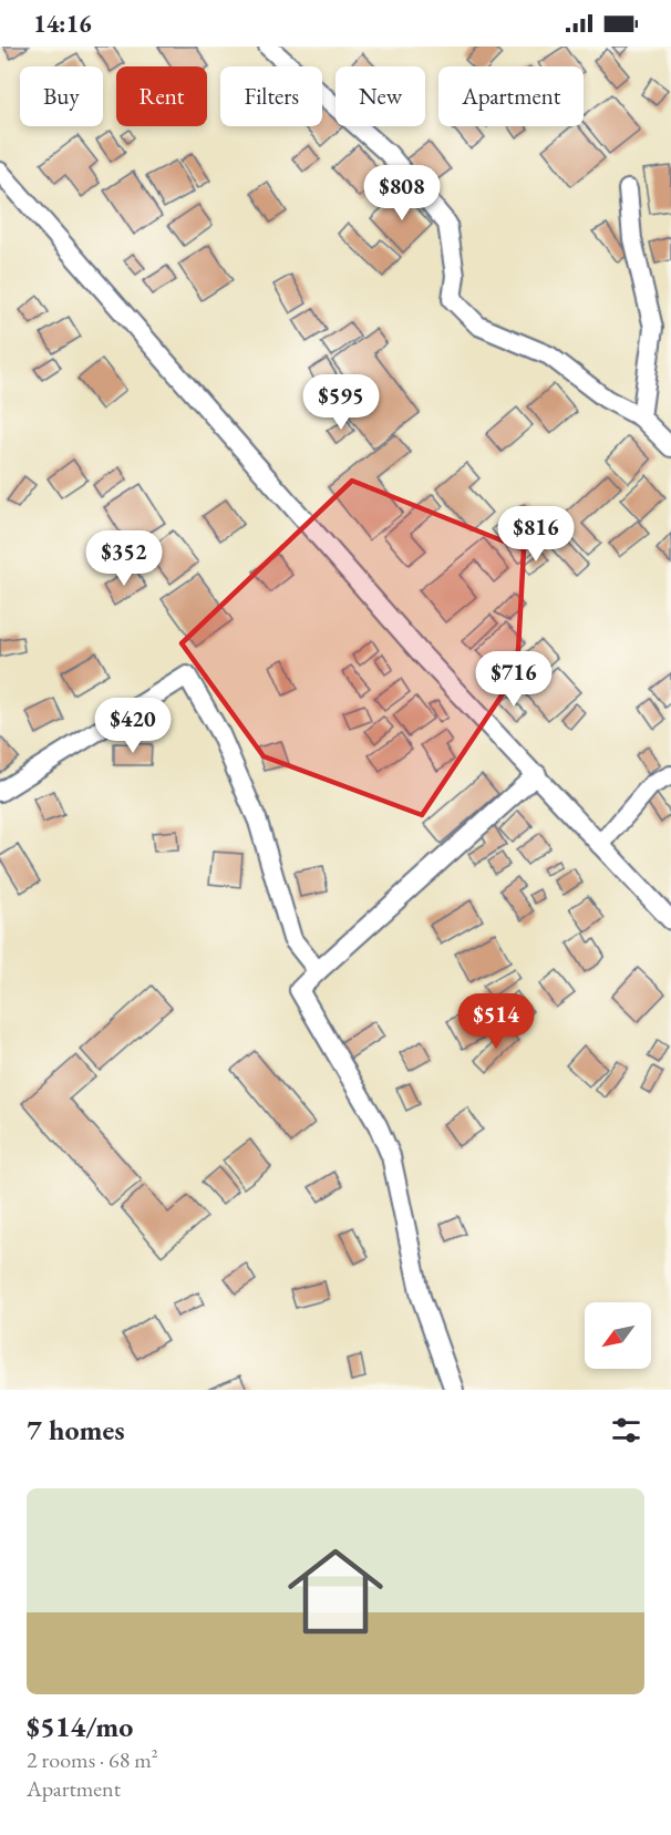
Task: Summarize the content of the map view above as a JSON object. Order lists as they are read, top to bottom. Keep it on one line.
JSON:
{"north":"bottom left","page":{"status":"14:16","chip":["Buy","Rent","Filters","New","Apartment"],"price":["$808","$595","$816","$352","$716","$420","$514"],"heading":"7 homes","list":[{"name":"$514/mo","note":"2 rooms · 68 m² · Apartment"}]}}
